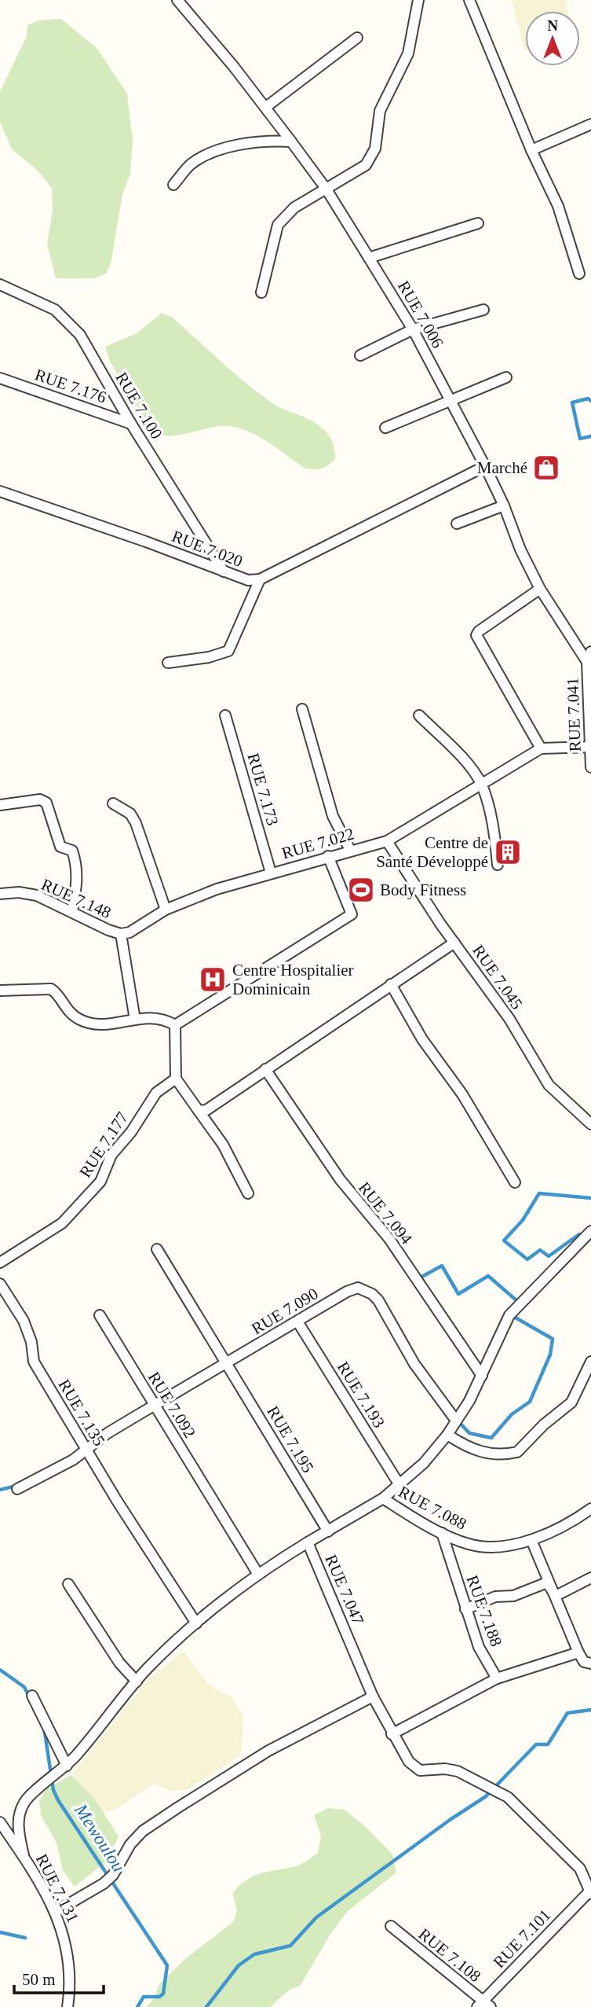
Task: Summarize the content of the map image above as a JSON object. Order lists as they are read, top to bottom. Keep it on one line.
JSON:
{"streets":{"street":["RUE 7.006","RUE 7.176","RUE 7.100","RUE 7.020","RUE 7.041","RUE 7.173","RUE 7.022","RUE 7.148","RUE 7.045","RUE 7.177","RUE 7.094","RUE 7.090","RUE 7.193","RUE 7.092","RUE 7.135","RUE 7.195","RUE 7.088","RUE 7.047","RUE 7.188","RUE 7.131","RUE 7.101","RUE 7.108"]},"crossings":[["RUE 7.006","RUE 7.020"],["RUE 7.006","RUE 7.041"],["RUE 7.176","RUE 7.100"],["RUE 7.100","RUE 7.020"],["RUE 7.041","RUE 7.022"],["RUE 7.173","RUE 7.022"],["RUE 7.022","RUE 7.148"],["RUE 7.022","RUE 7.045"],["RUE 7.094","RUE 7.047"],["RUE 7.090","RUE 7.193"],["RUE 7.090","RUE 7.092"],["RUE 7.090","RUE 7.135"],["RUE 7.090","RUE 7.195"],["RUE 7.090","RUE 7.047"],["RUE 7.193","RUE 7.047"],["RUE 7.195","RUE 7.047"],["RUE 7.088","RUE 7.047"],["RUE 7.088","RUE 7.188"],["RUE 7.047","RUE 7.101"],["RUE 7.101","RUE 7.108"]],"water":["Mewoulou"],"places":{"shop":["Marché"],"building":["Centre de Santé Développé"],"sports":["Body Fitness"],"hospital":["Centre Hospitalier Dominicain"]},"scale_bar":"50 m","north":"top"}
